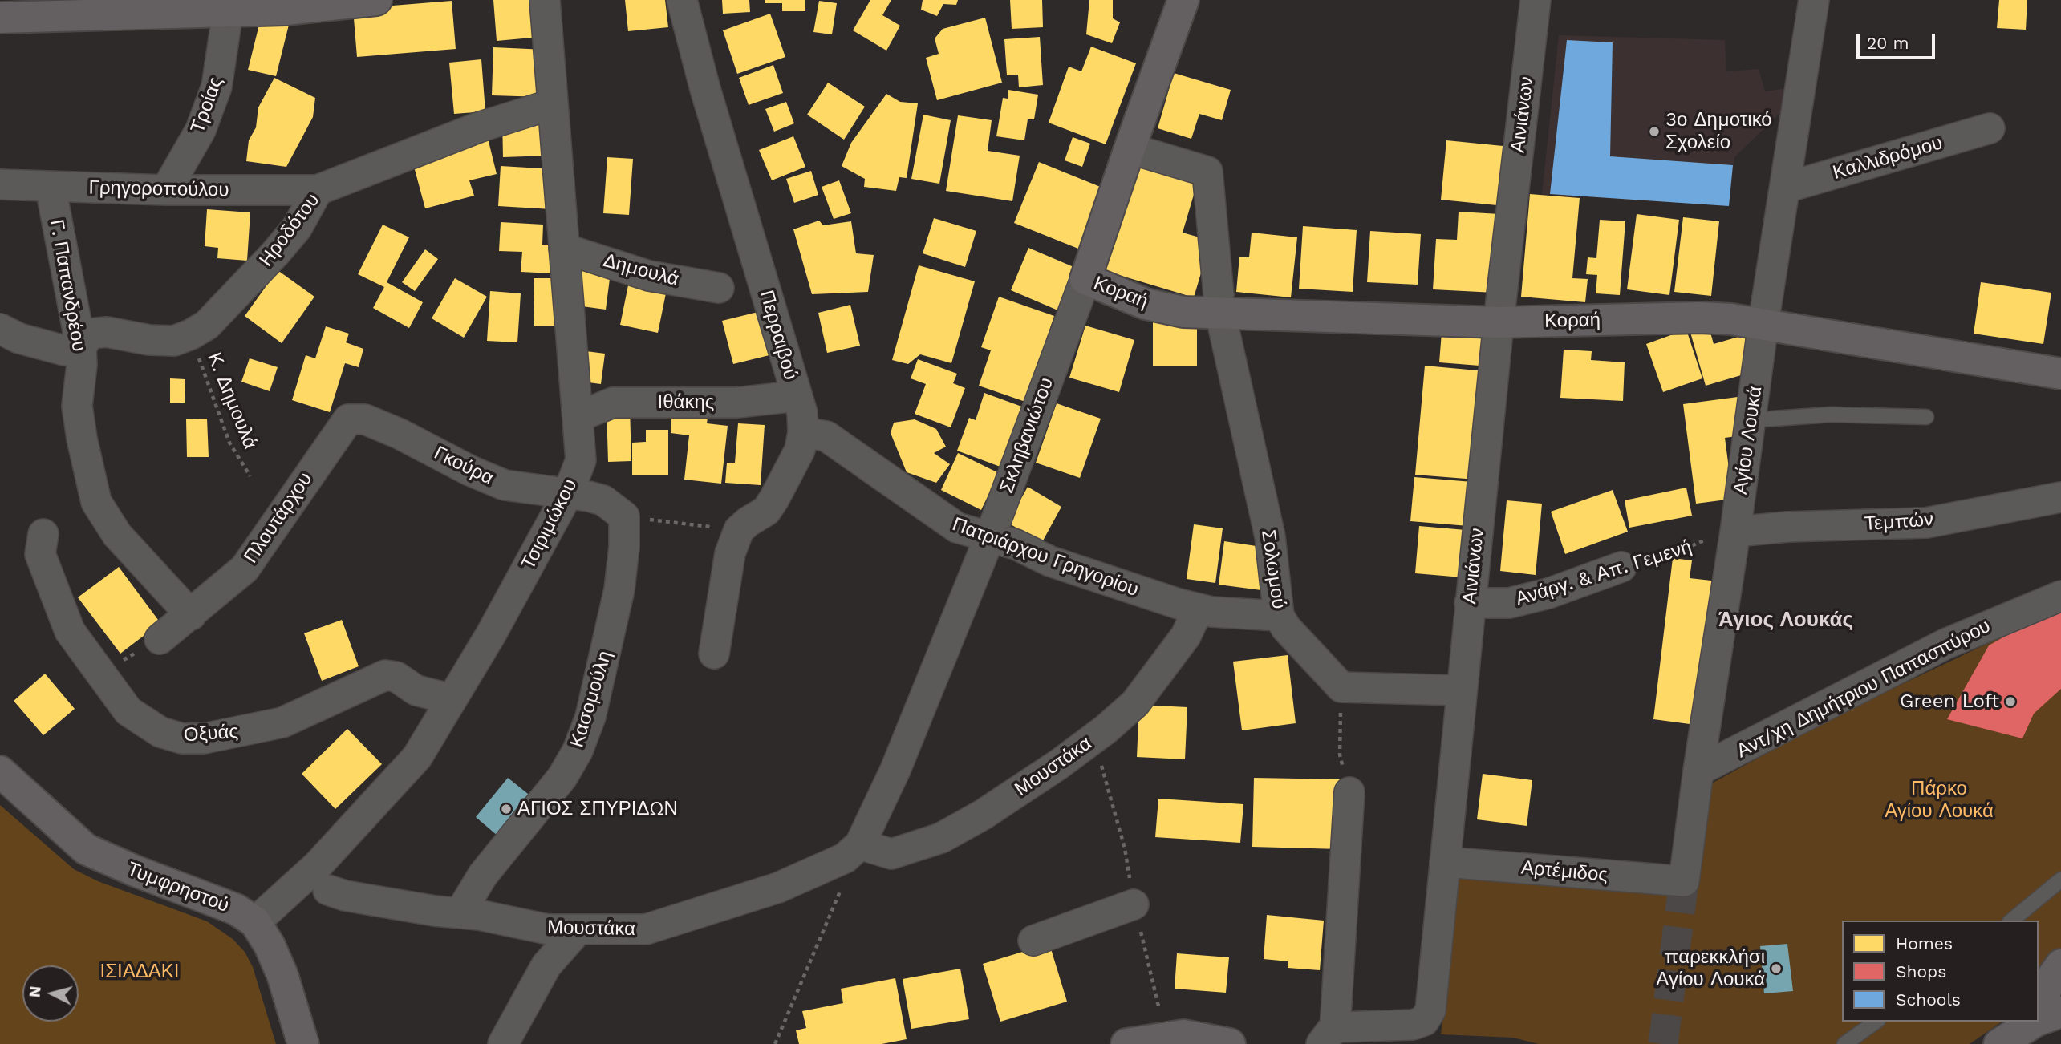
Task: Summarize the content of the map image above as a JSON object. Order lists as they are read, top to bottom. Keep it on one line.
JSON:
{"streets":{"street":["Τροίας","Αινιάνων","Καλλιδρόμου","Γρηγοροπούλου","Ηροδότου","Δημουλά","Γ. Παπανδρέου","Κοραή","Περραιβού","Ιθάκης","Σκληβανιώτου","Αγίου Λουκά","Γκούρα","Πλουτάρχου","Τεμπών","Τσιριμώκου","Πατριάρχου Γρηγορίου","Σολωμού","Ανάργ. & Απ. Γεμενή","Αντ/χη Δημήτριου Παπασπύρου","Κασομούλη","Οξυάς","Μουστάκα","Αρτέμιδος","Τυμφρηστού"],"path":["Κ. Δημουλά"]},"crossings":[["Τροίας","Γρηγοροπούλου"],["Αινιάνων","Κοραή"],["Αινιάνων","Ανάργ. & Απ. Γεμενή"],["Αινιάνων","Αρτέμιδος"],["Καλλιδρόμου","Αγίου Λουκά"],["Γρηγοροπούλου","Ηροδότου"],["Γρηγοροπούλου","Γ. Παπανδρέου"],["Ηροδότου","Γ. Παπανδρέου"],["Ηροδότου","Κ. Δημουλά"],["Ηροδότου","Τσιριμώκου"],["Δημουλά","Τσιριμώκου"],["Γ. Παπανδρέου","Πλουτάρχου"],["Κοραή","Σκληβανιώτου"],["Κοραή","Αγίου Λουκά"],["Κοραή","Σολωμού"],["Περραιβού","Ιθάκης"],["Περραιβού","Πατριάρχου Γρηγορίου"],["Ιθάκης","Τσιριμώκου"],["Σκληβανιώτου","Πατριάρχου Γρηγορίου"],["Σκληβανιώτου","Σολωμού"],["Σκληβανιώτου","Μουστάκα"],["Αγίου Λουκά","Τεμπών"],["Αγίου Λουκά","Ανάργ. & Απ. Γεμενή"],["Αγίου Λουκά","Αντ/χη Δημήτριου Παπασπύρου"],["Αγίου Λουκά","Αρτέμιδος"],["Γκούρα","Πλουτάρχου"],["Γκούρα","Τσιριμώκου"],["Γκούρα","Κασομούλη"],["Τεμπών","Ανάργ. & Απ. Γεμενή"],["Τσιριμώκου","Οξυάς"],["Τσιριμώκου","Τυμφρηστού"],["Πατριάρχου Γρηγορίου","Σολωμού"],["Πατριάρχου Γρηγορίου","Μουστάκα"],["Κασομούλη","Μουστάκα"]],"districts":["Άγιος Λουκάς"],"parks":["Πάρκο Αγίου Λουκά","ΙΣΙΑΔΑΚΙ"],"places":["3ο Δημοτικό Σχολείο","Green Loft","ΑΓΙΟΣ ΣΠΥΡΙΔΩΝ","παρεκκλήσι Αγίου Λουκά"],"legend":["Homes","Shops","Schools"],"scale_bar":"20 m","north":"left"}
